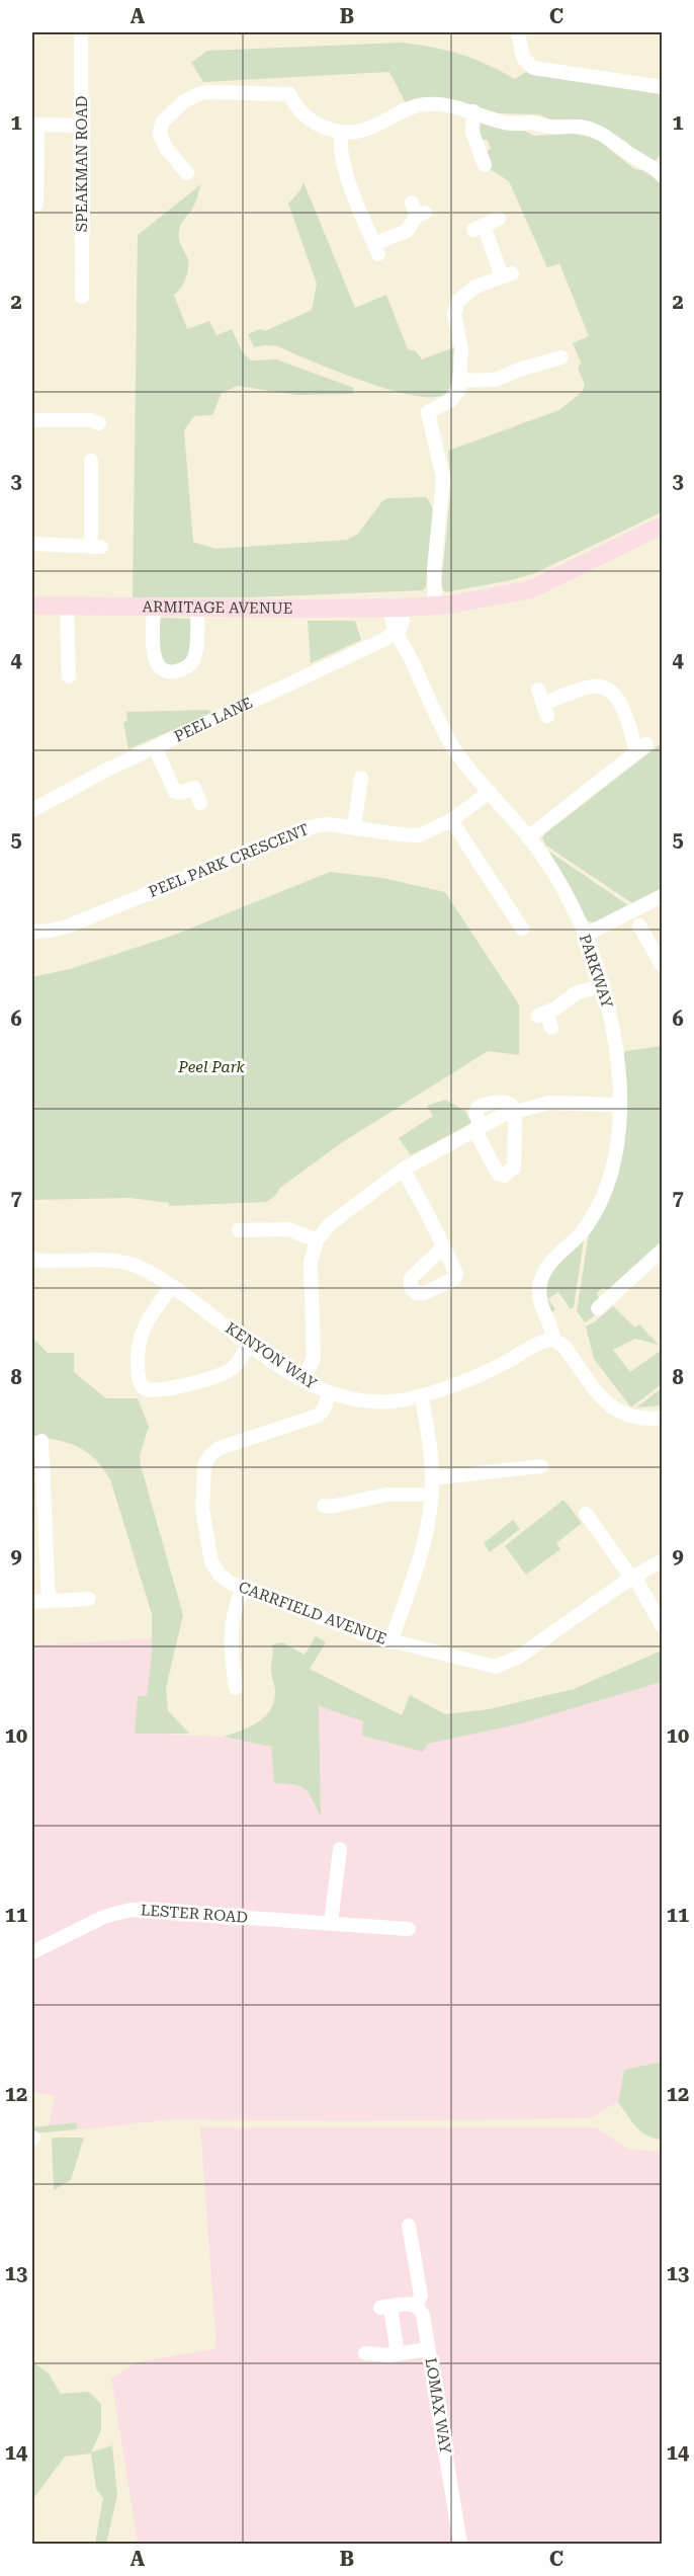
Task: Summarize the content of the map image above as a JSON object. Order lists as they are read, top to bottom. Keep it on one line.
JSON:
{"streets":{"main road":["ARMITAGE AVENUE"],"street":["SPEAKMAN ROAD","PEEL LANE","PEEL PARK CRESCENT","PARKWAY","KENYON WAY","CARRFIELD AVENUE","LESTER ROAD","LOMAX WAY"]},"crossings":[["PEEL LANE","PARKWAY"],["PEEL PARK CRESCENT","PARKWAY"],["PARKWAY","KENYON WAY"],["KENYON WAY","CARRFIELD AVENUE"]],"parks":["Peel Park"],"grid":{"columns":["A","B","C"],"rows":["1","2","3","4","5","6","7","8","9","10","11","12","13","14"]}}
